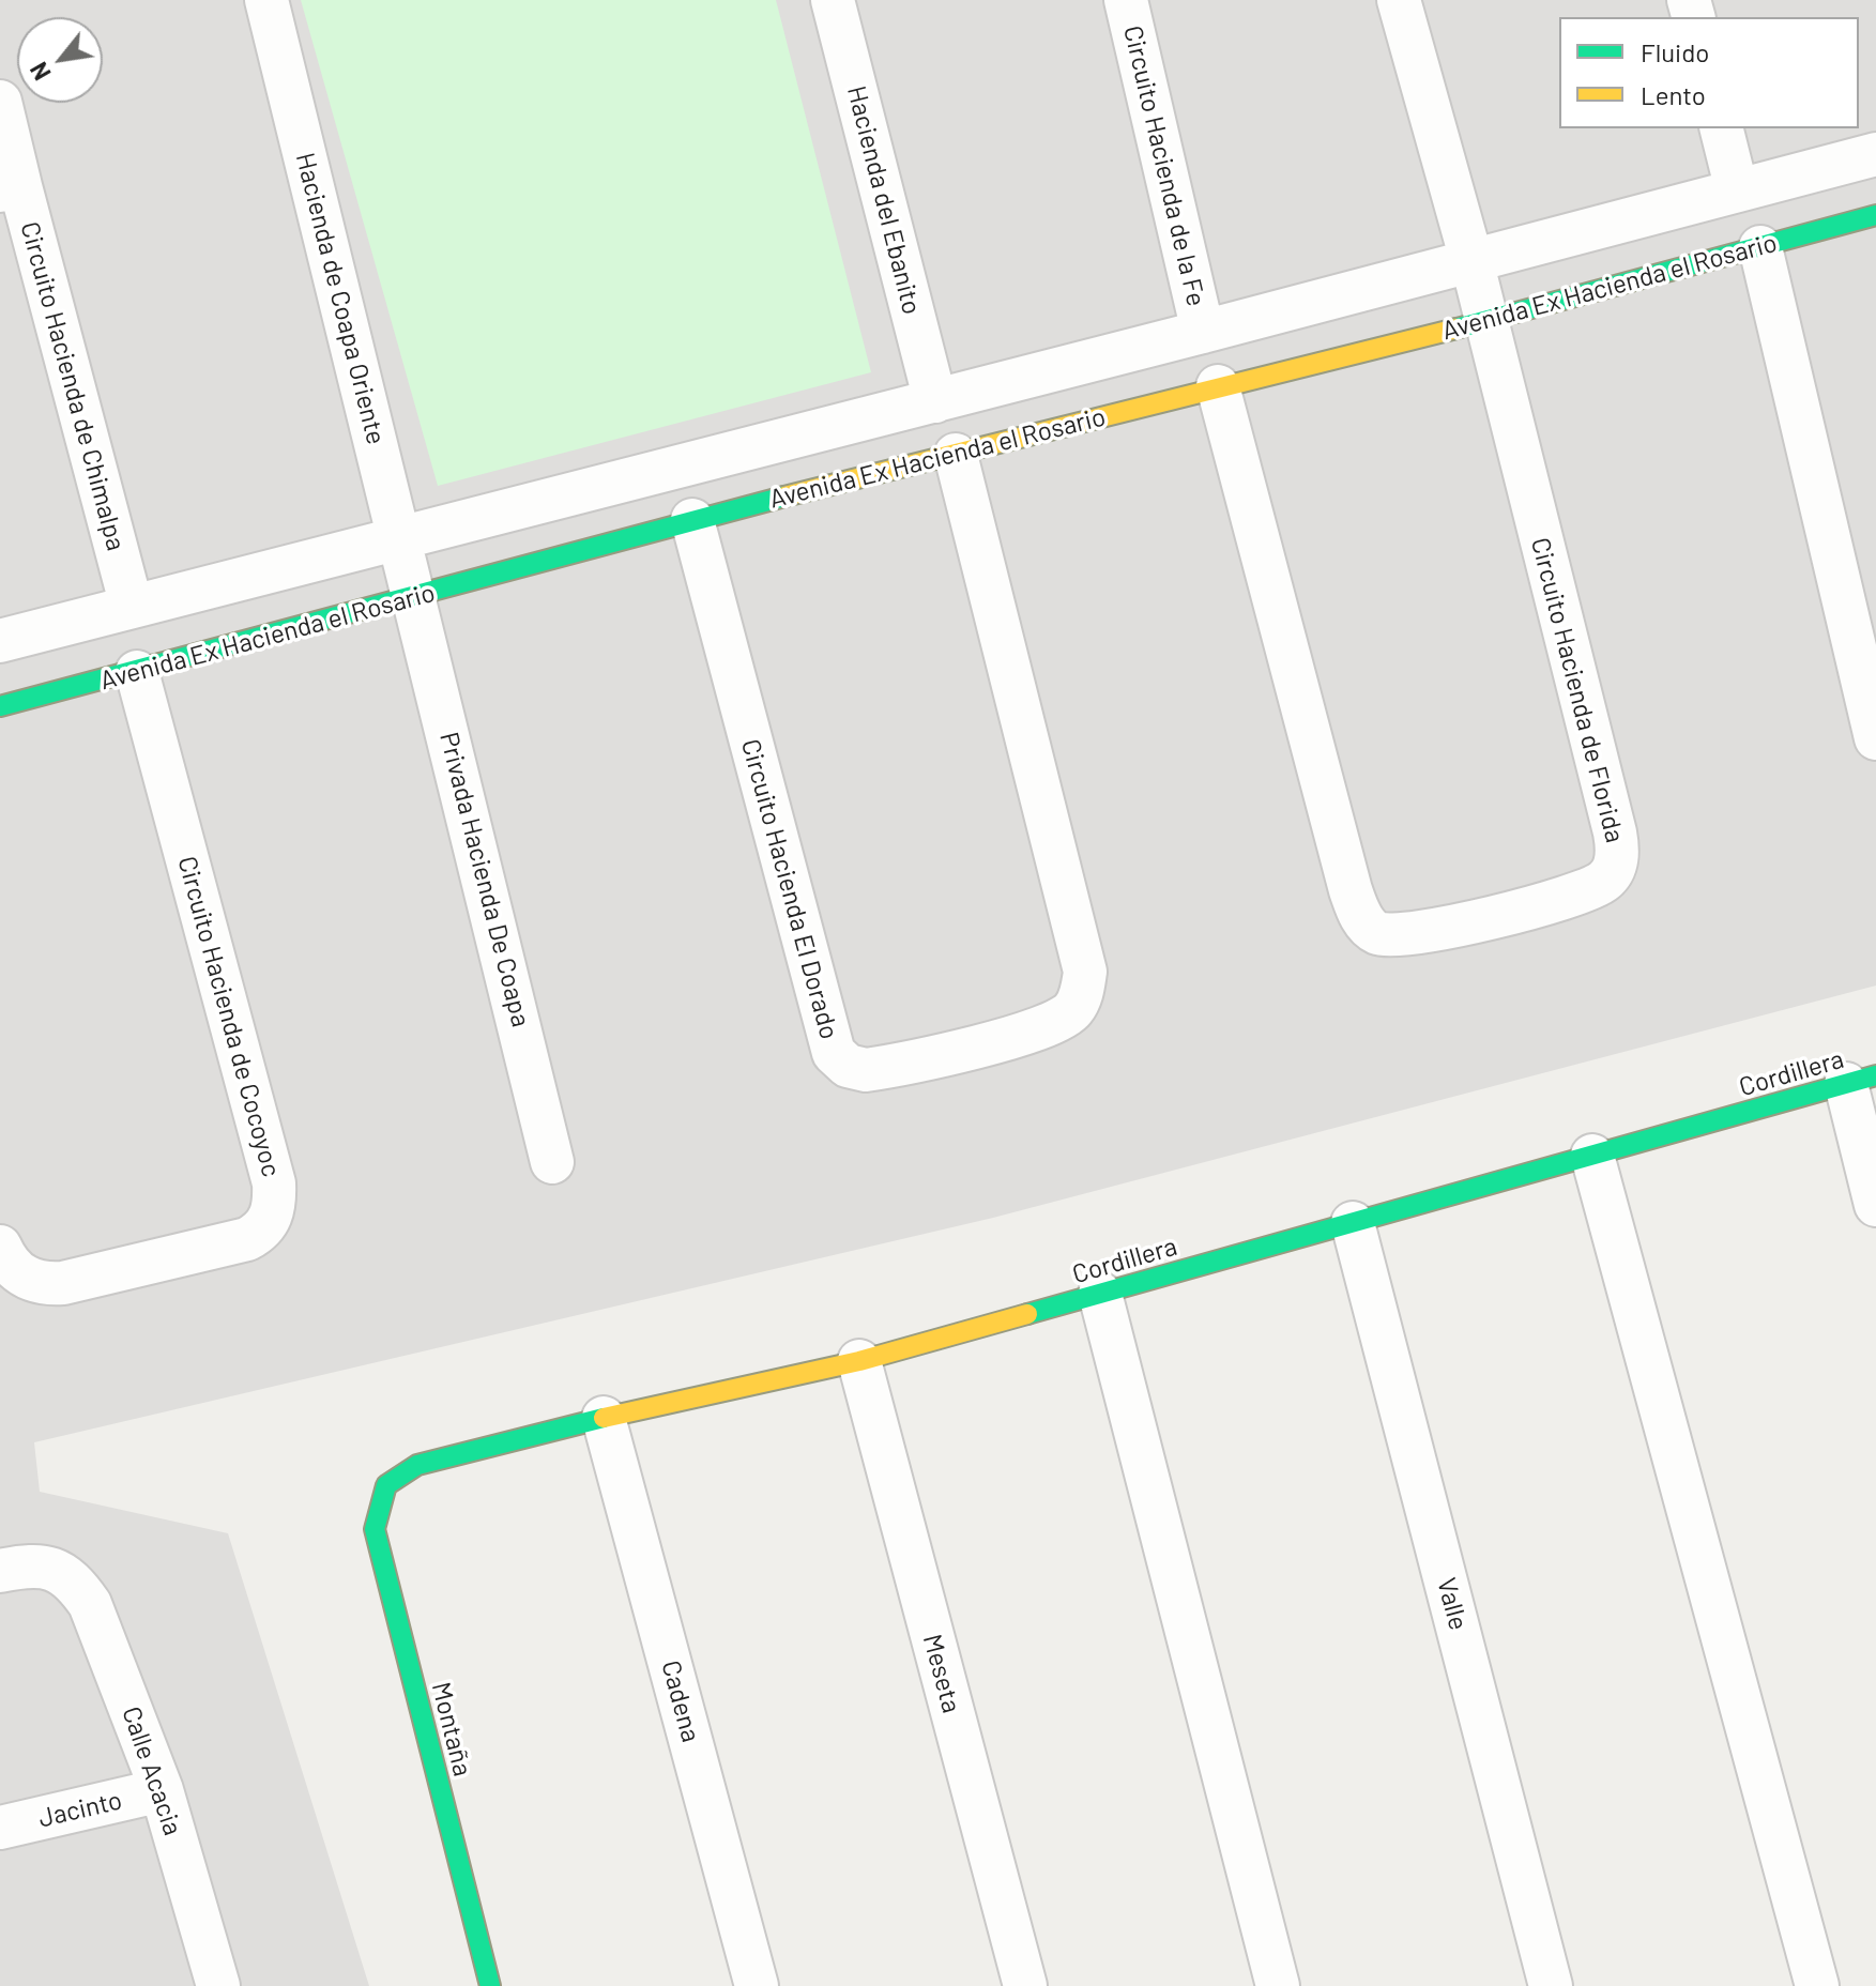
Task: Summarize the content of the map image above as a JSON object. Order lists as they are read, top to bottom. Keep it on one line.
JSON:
{"streets":{"street":["Circuito Hacienda de la Fe","Hacienda del Ebanito","Avenida Ex Hacienda el Rosario","Hacienda de Coapa Oriente","Circuito Hacienda de Chimalpa","Circuito Hacienda de Florida","Privada Hacienda De Coapa","Circuito Hacienda El Dorado","Circuito Hacienda de Cocoyoc","Cordillera","Valle","Meseta","Cadena","Montaña","Calle Acacia","Jacinto"]},"crossings":[["Avenida Ex Hacienda el Rosario","Hacienda de Coapa Oriente"],["Avenida Ex Hacienda el Rosario","Circuito Hacienda de Florida"],["Avenida Ex Hacienda el Rosario","Privada Hacienda De Coapa"],["Avenida Ex Hacienda el Rosario","Circuito Hacienda El Dorado"],["Avenida Ex Hacienda el Rosario","Circuito Hacienda de Cocoyoc"],["Hacienda de Coapa Oriente","Privada Hacienda De Coapa"],["Cordillera","Valle"],["Cordillera","Meseta"],["Cordillera","Cadena"],["Cordillera","Montaña"],["Calle Acacia","Jacinto"]],"legend":["Fluido","Lento"],"north":"bottom left"}
